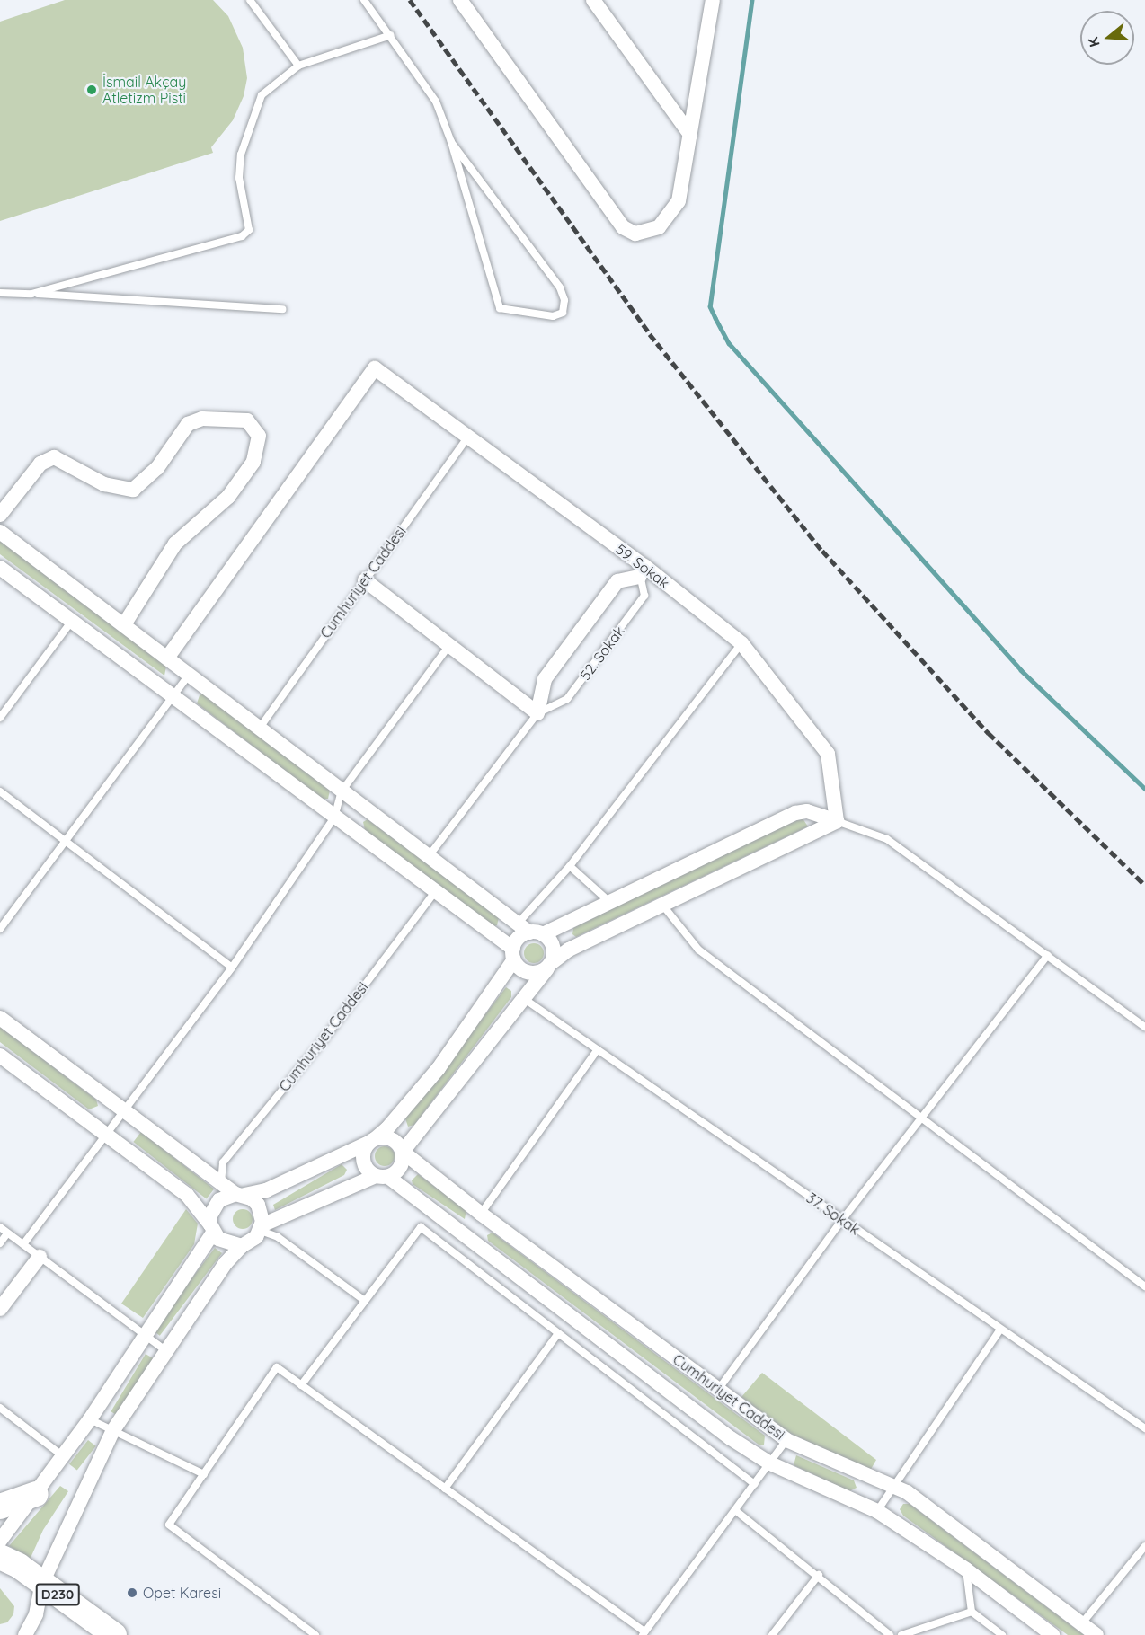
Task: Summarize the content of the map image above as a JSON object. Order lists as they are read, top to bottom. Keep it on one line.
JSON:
{"streets":{"highway":["D230"],"street":["59. Sokak","Cumhuriyet Caddesi","52. Sokak"],"lane":["37. Sokak"]},"crossings":[["59. Sokak","Cumhuriyet Caddesi"],["59. Sokak","52. Sokak"]],"places":["İsmail Akçay Atletizm Pisti","Opet Karesi"],"north":"left"}
